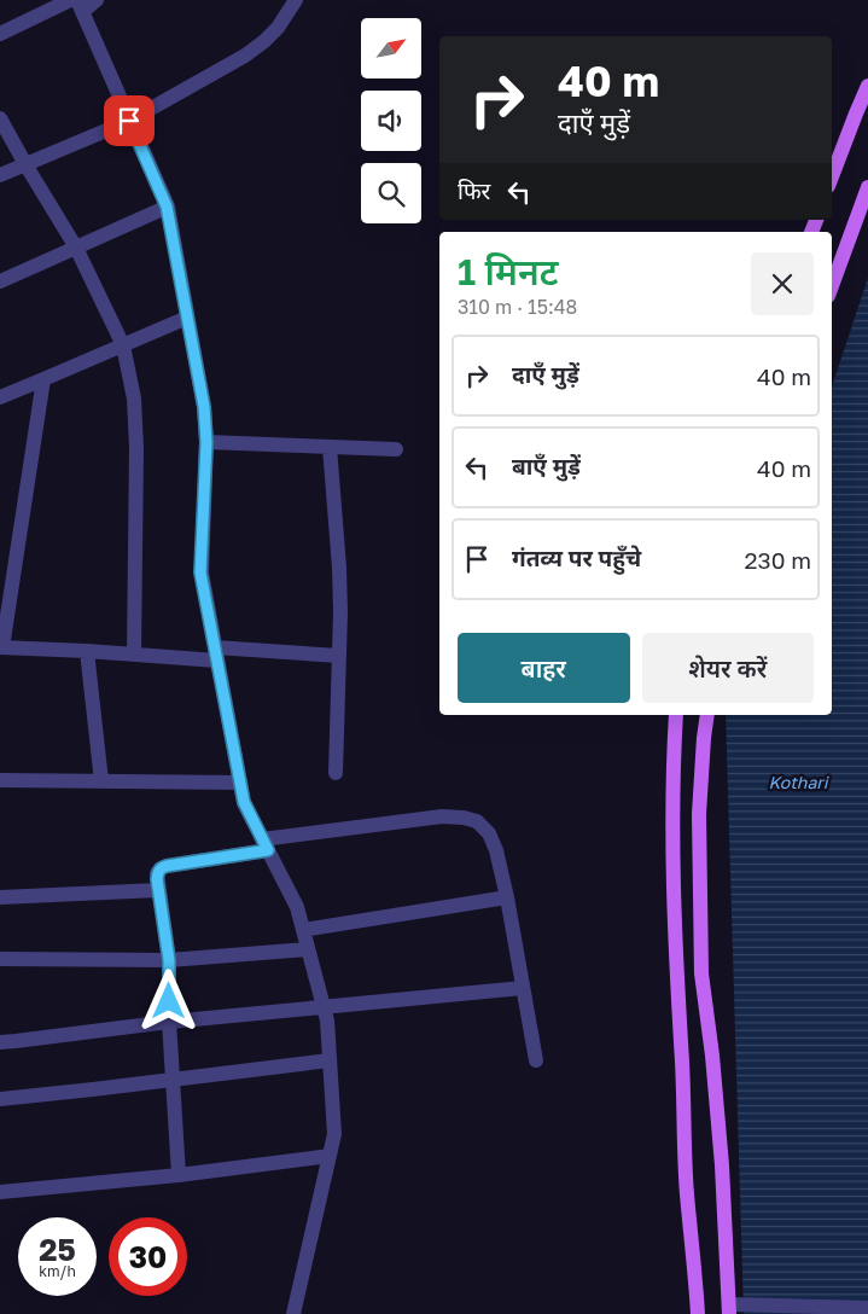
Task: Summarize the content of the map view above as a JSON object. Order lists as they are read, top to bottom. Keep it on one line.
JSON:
{"water":["Kothari"],"north":"top right","page":{"turn":["40 m","दाएँ मुड़ें"],"then":"फिर","heading":["1 मिनट","310 m · 15:48"],"list":[{"name":"दाएँ मुड़ें","value":"40 m"},{"name":"बाएँ मुड़ें","value":"40 m"},{"name":"गंतव्य पर पहुँचे","value":"230 m"}],"buttons":["बाहर","शेयर करें"],"speed":"25 km/h","limit":"30"}}
